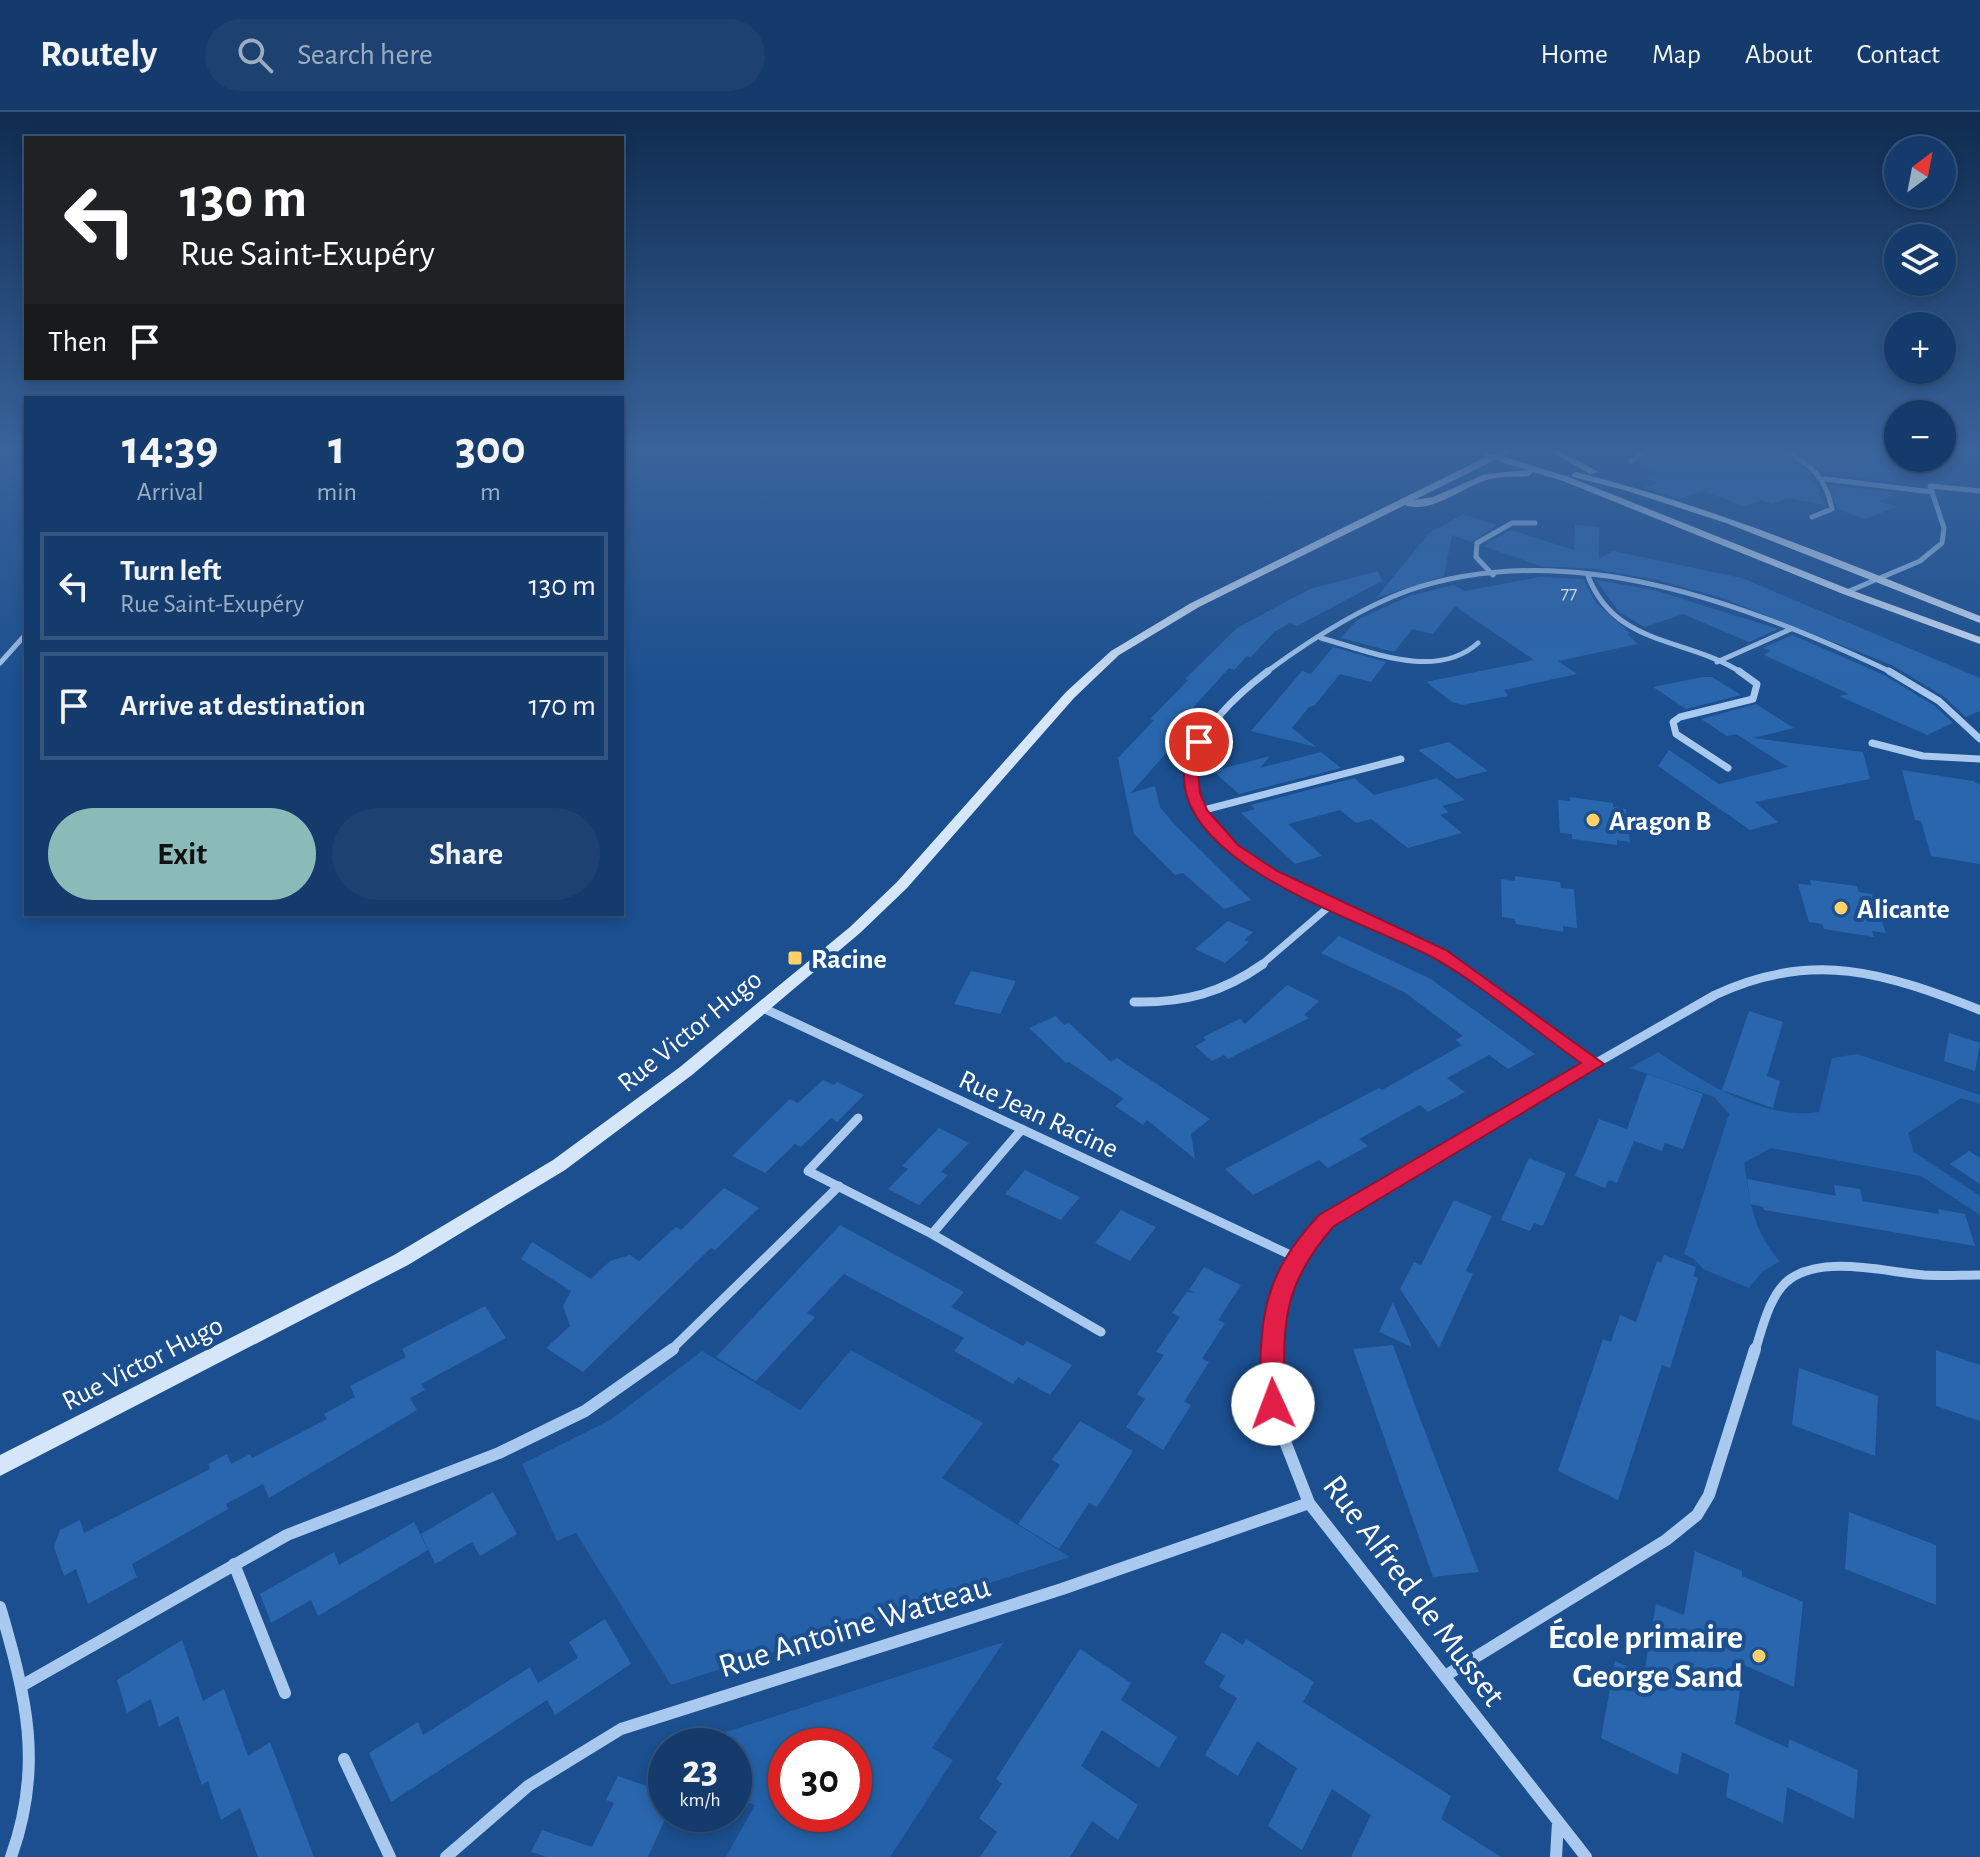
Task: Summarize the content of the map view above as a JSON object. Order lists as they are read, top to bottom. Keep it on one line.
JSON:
{"streets":{"main road":["Rue Victor Hugo"],"street":["Rue Jean Racine","Rue Alfred de Musset","Rue Antoine Watteau"]},"crossings":[["Rue Victor Hugo","Rue Jean Racine"],["Rue Jean Racine","Rue Alfred de Musset"],["Rue Alfred de Musset","Rue Antoine Watteau"]],"places":{"other":["Aragon B","Alicante","École primaire George Sand"],"transit":["Racine"]},"house_numbers":["77"],"north":"top right","page":{"header":"Routely","search":"Search here","nav":["Home","Map","About","Contact"],"map_buttons":["+","−"],"turn":["130 m","Rue Saint-Exupéry"],"then":"Then","eta":["14:39","Arrival","1","min","300","m"],"list":[{"name":"Turn left","note":"Rue Saint-Exupéry","value":"130 m"},{"name":"Arrive at destination","value":"170 m"}],"buttons":["Exit","Share"],"speed":"23 km/h","limit":"30"}}
